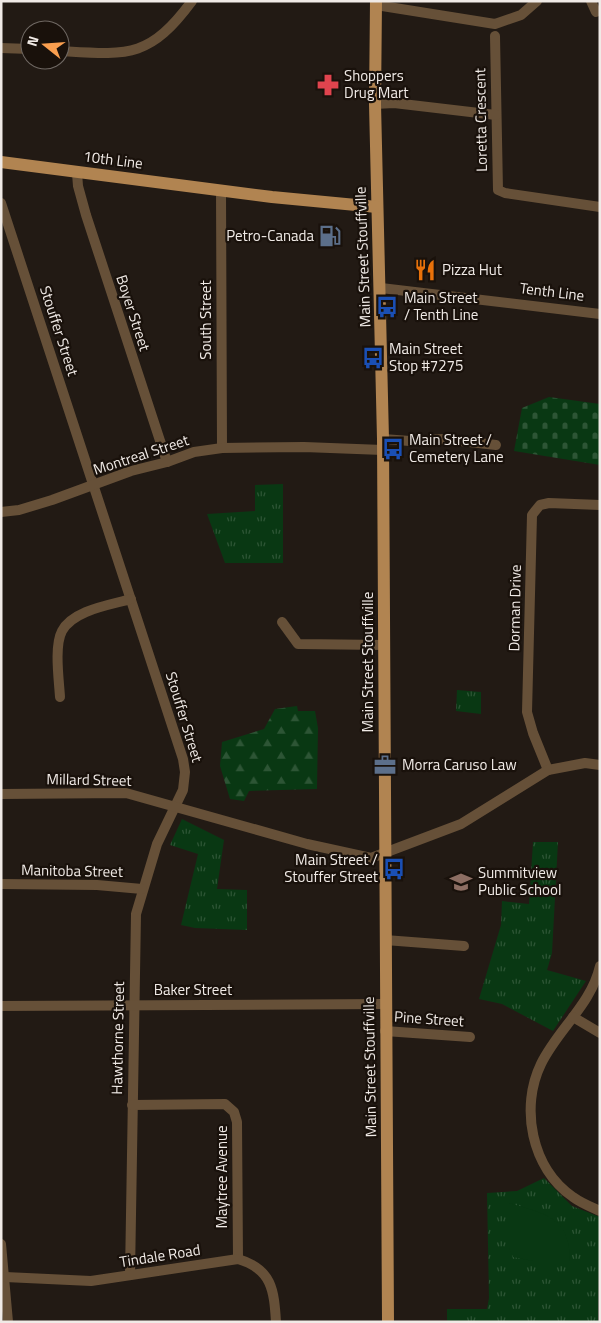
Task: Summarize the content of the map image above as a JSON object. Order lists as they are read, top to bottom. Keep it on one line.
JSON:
{"streets":{"main road":["10th Line","Main Street Stouffville"],"street":["Loretta Crescent","Tenth Line","Boyer Street","South Street","Stouffer Street","Montreal Street","Dorman Drive","Millard Street","Manitoba Street","Baker Street","Pine Street","Hawthorne Street","Maytree Avenue","Tindale Road"]},"crossings":[["10th Line","Boyer Street"],["10th Line","South Street"],["Main Street Stouffville","Tenth Line"],["Main Street Stouffville","Montreal Street"],["Main Street Stouffville","Baker Street"],["Main Street Stouffville","Pine Street"],["Boyer Street","Montreal Street"],["South Street","Montreal Street"],["Stouffer Street","Montreal Street"],["Stouffer Street","Millard Street"],["Stouffer Street","Hawthorne Street"],["Millard Street","Hawthorne Street"],["Manitoba Street","Hawthorne Street"],["Baker Street","Hawthorne Street"],["Hawthorne Street","Maytree Avenue"],["Hawthorne Street","Tindale Road"],["Maytree Avenue","Tindale Road"]],"places":{"pharmacy":["Shoppers Drug Mart"],"fuel station":["Petro-Canada"],"restaurant":["Pizza Hut"],"bus stop":["Main Street / Tenth Line","Main Street Stop #7275","Main Street / Cemetery Lane","Main Street / Stouffer Street"],"office":["Morra Caruso Law"],"school or university":["Summitview Public School"]},"north":"left"}
